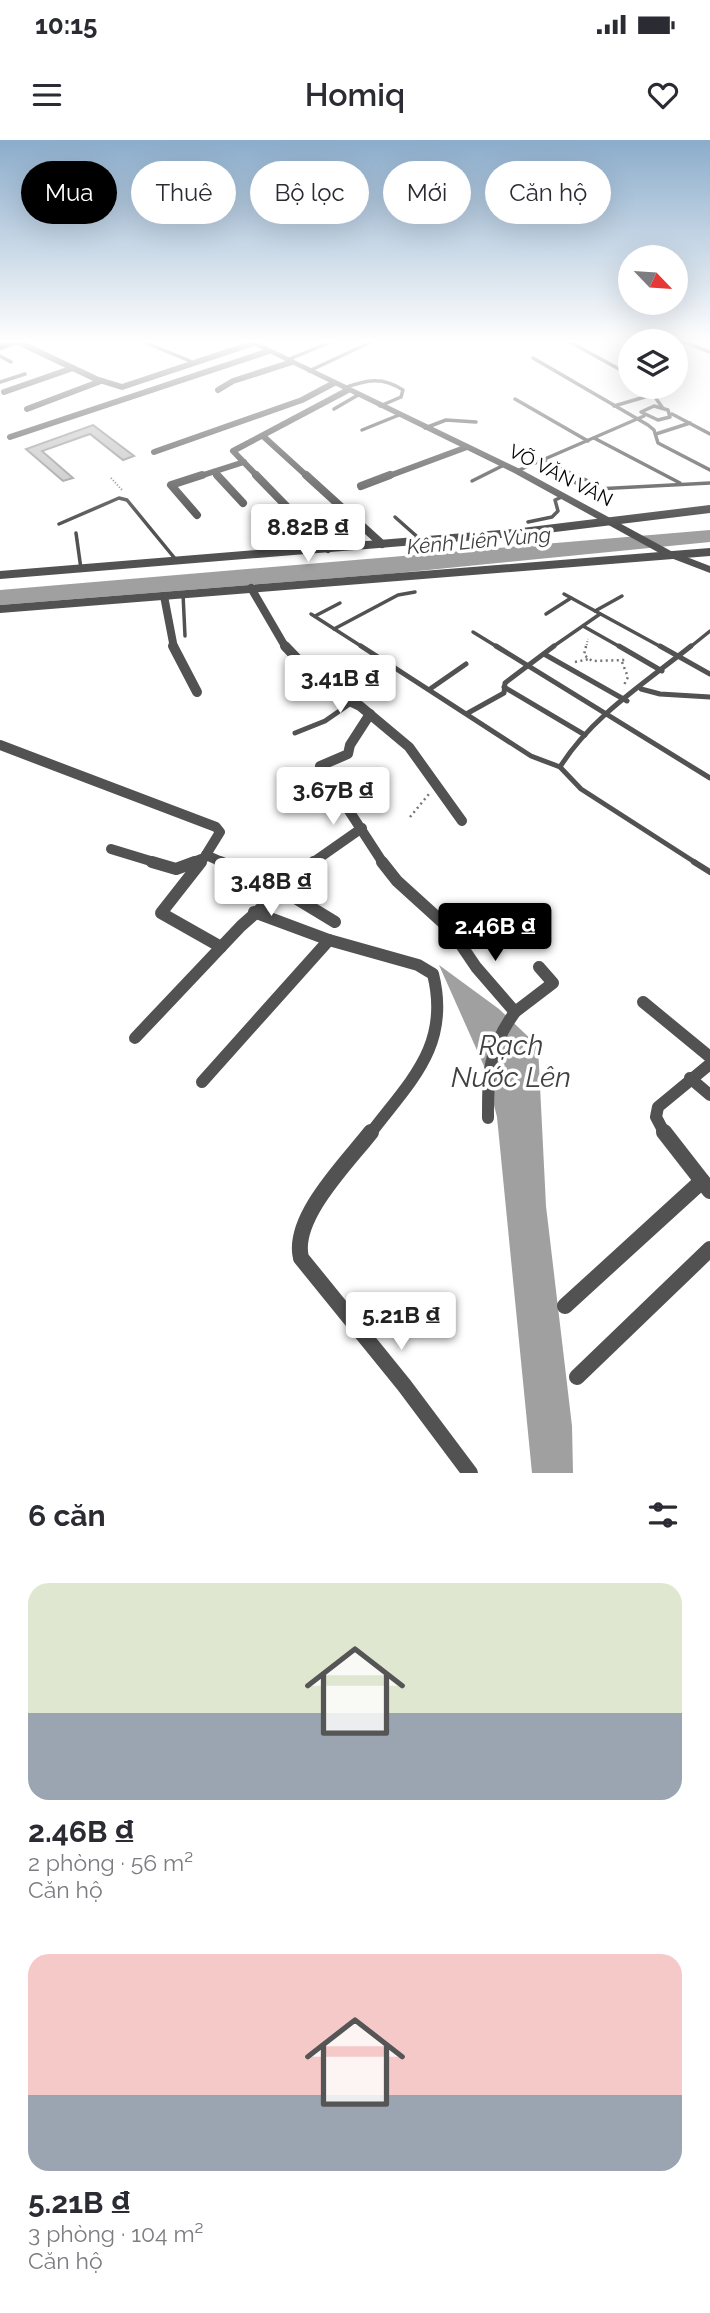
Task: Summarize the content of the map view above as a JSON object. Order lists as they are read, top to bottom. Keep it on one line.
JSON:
{"streets":{"street":["VÕ VĂN VÂN"]},"water":["Kênh Liên Vùng","Rạch Nước Lên"],"north":"bottom right","page":{"status":"10:15","header":"Homiq","chip":["Mua","Thuê","Bộ lọc","Mới","Căn hộ"],"price":["8.82B ₫","3.41B ₫","3.67B ₫","3.48B ₫","2.46B ₫","5.21B ₫"],"heading":"6 căn","list":[{"name":"2.46B ₫","note":"2 phòng · 56 m² · Căn hộ"},{"name":"5.21B ₫","note":"3 phòng · 104 m² · Căn hộ"}]}}
